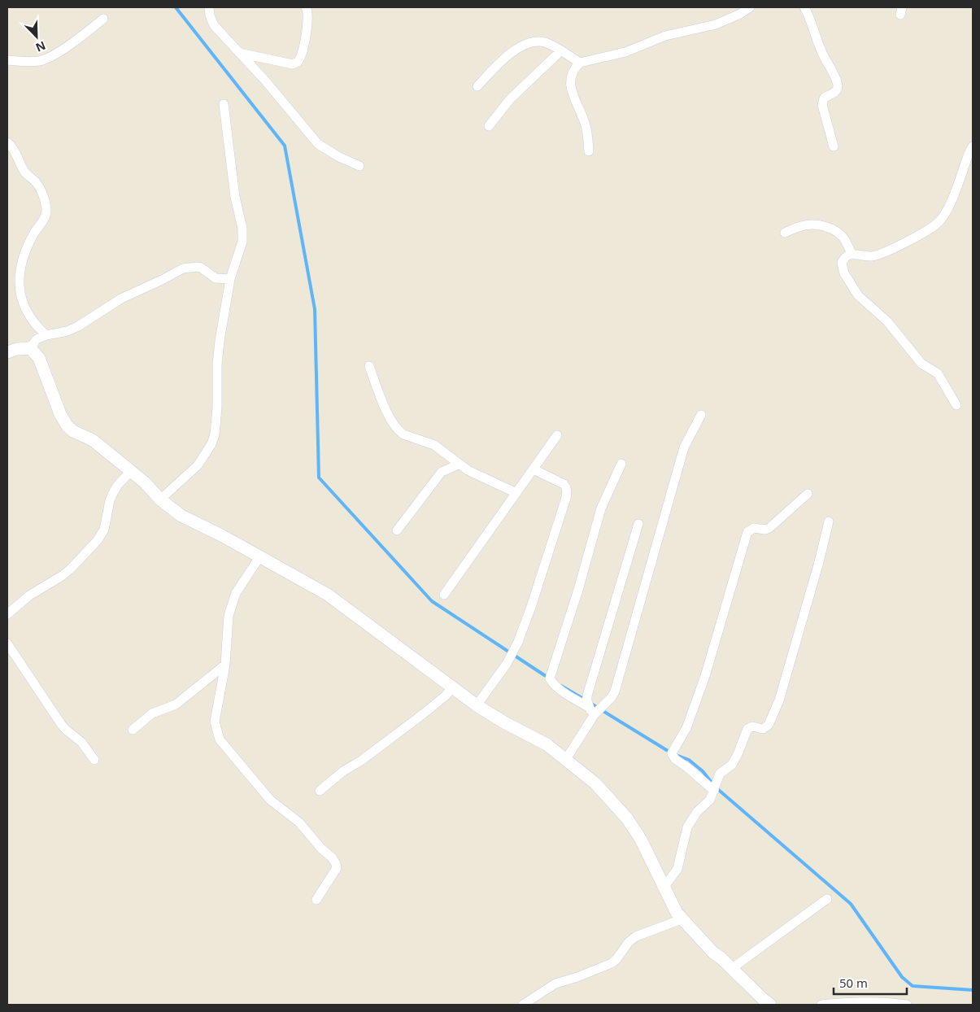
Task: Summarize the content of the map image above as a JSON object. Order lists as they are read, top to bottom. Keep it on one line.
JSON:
{"scale_bar":"50 m","north":"bottom right"}
